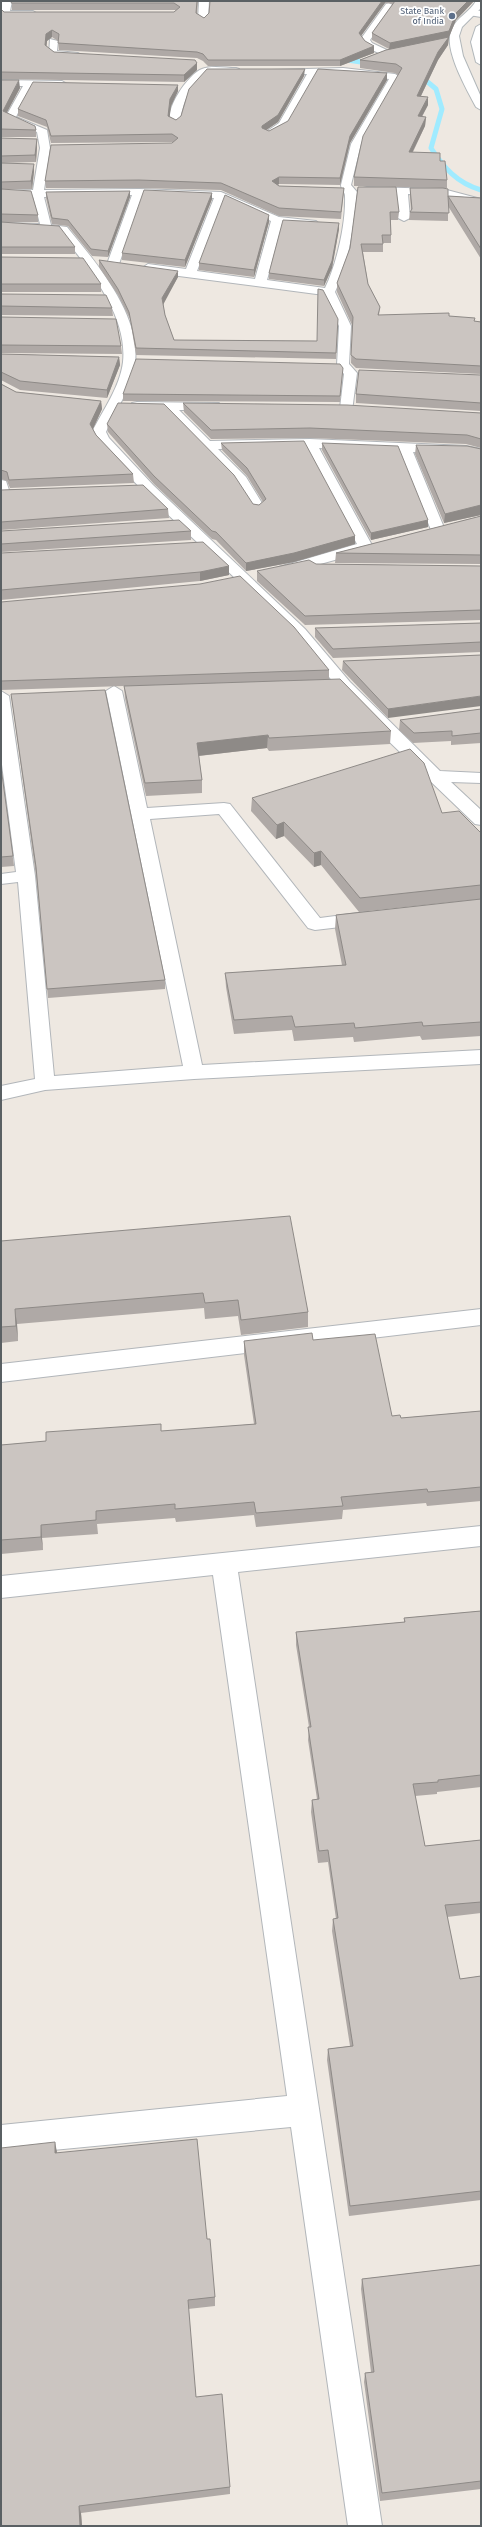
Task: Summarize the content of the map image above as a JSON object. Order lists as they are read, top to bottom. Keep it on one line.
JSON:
{"places":["State Bank of India"]}
